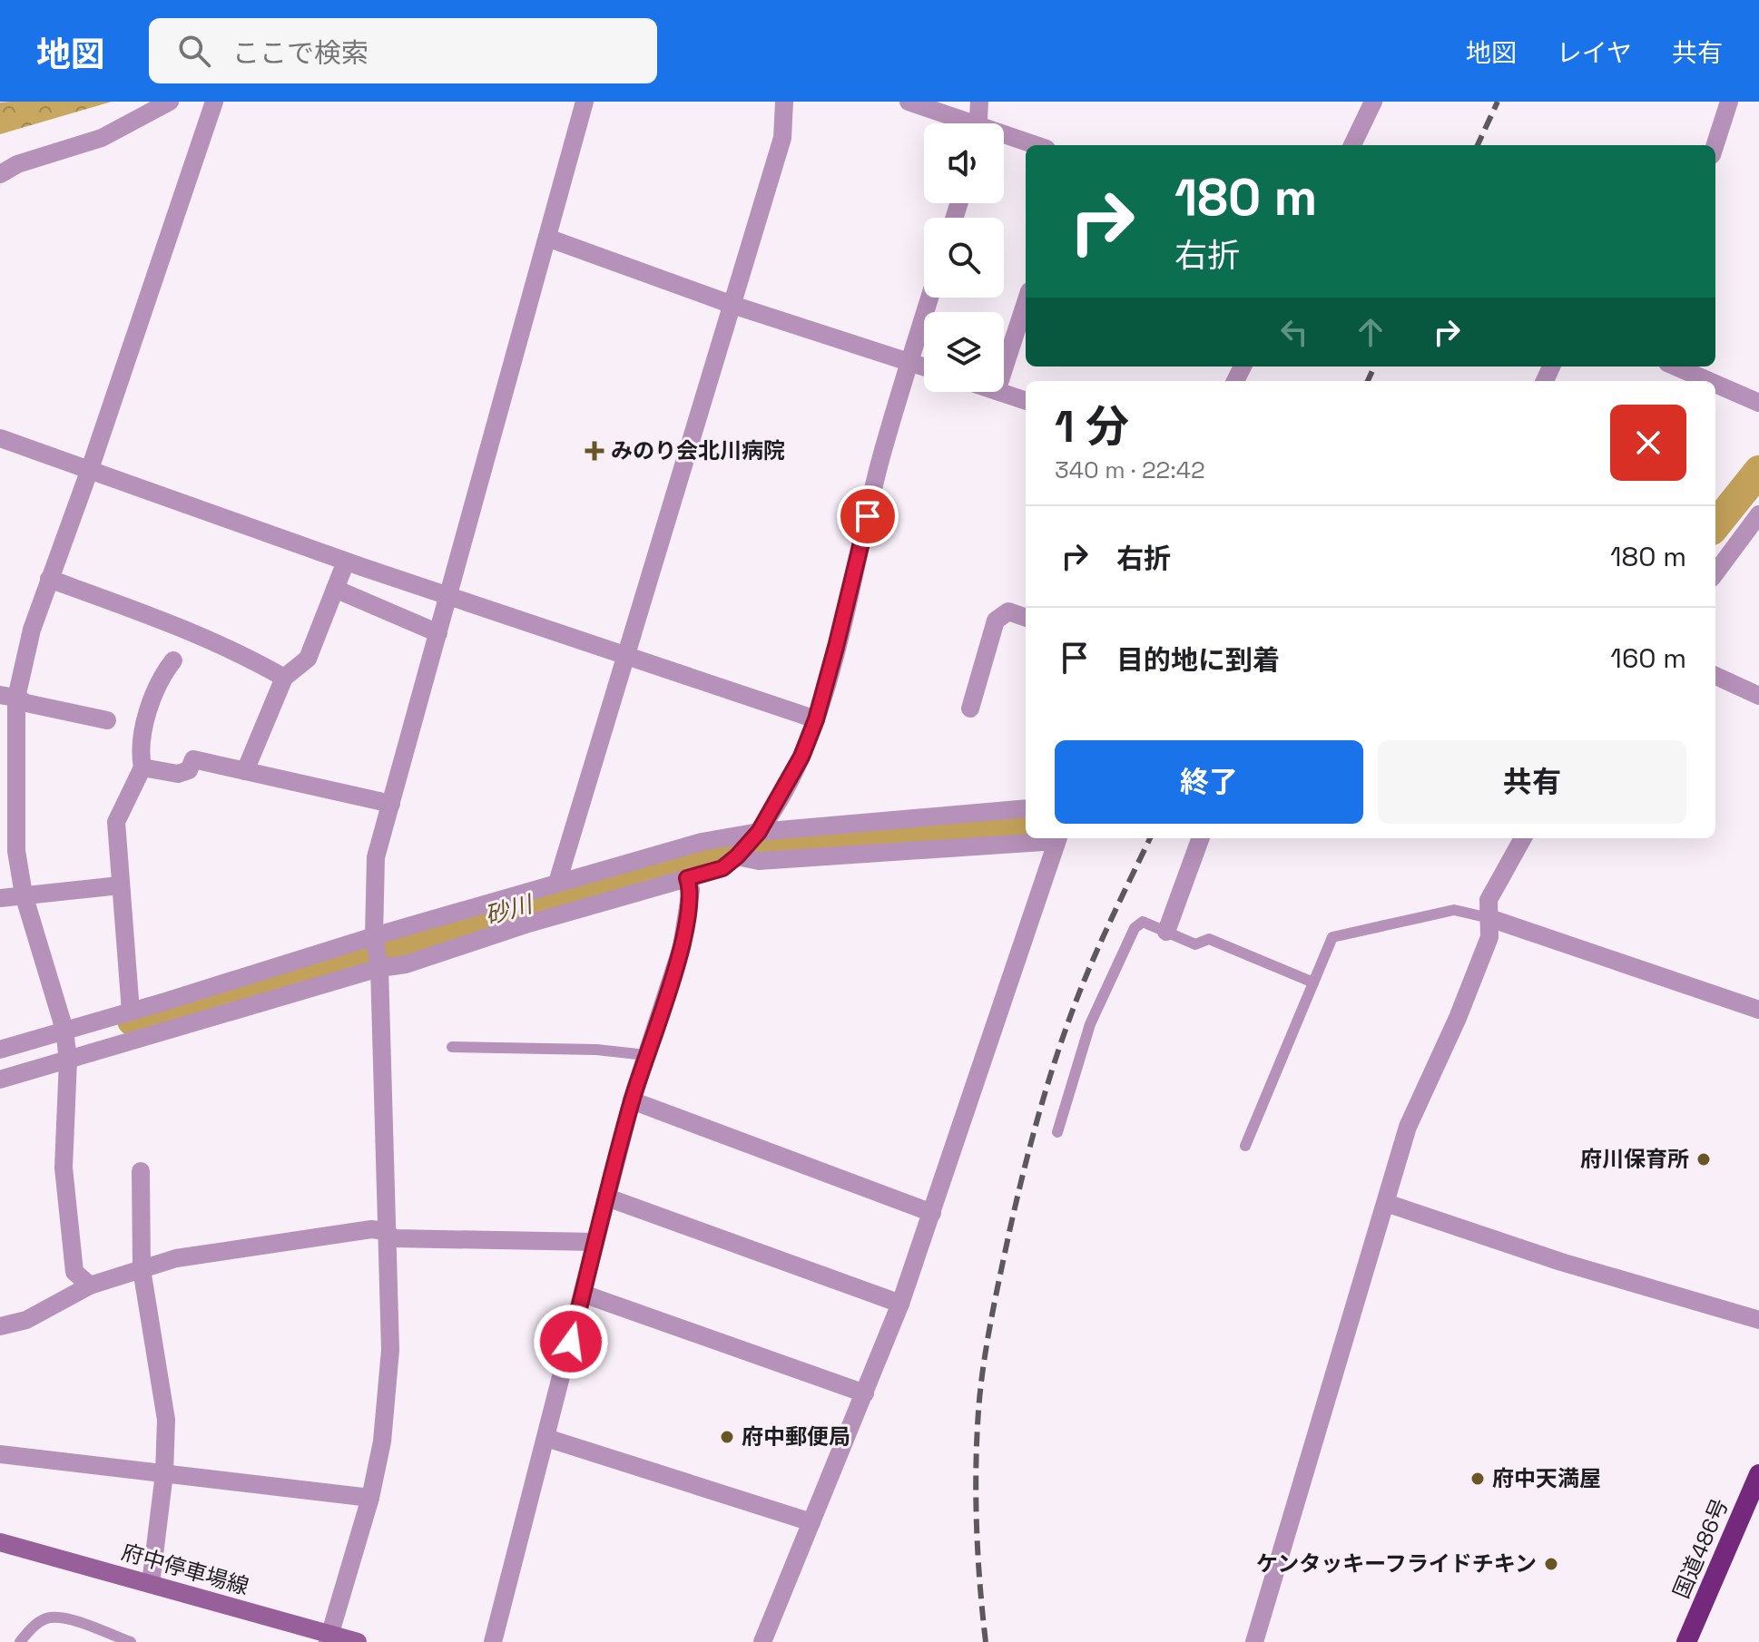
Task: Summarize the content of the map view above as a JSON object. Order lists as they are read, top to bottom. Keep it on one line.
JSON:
{"streets":{"highway":["国道486号"],"main road":["府中停車場線"]},"water":["砂川"],"places":{"health":["みのり会北川病院"],"other":["府川保育所","府中郵便局","府中天満屋","ケンタッキーフライドチキン"]},"page":{"header":"地図","search":"ここで検索","nav":["地図","レイヤ","共有"],"turn":["180 m","右折"],"heading":["1 分","340 m · 22:42"],"list":[{"name":"右折","value":"180 m"},{"name":"目的地に到着","value":"160 m"}],"buttons":["終了","共有"]}}
